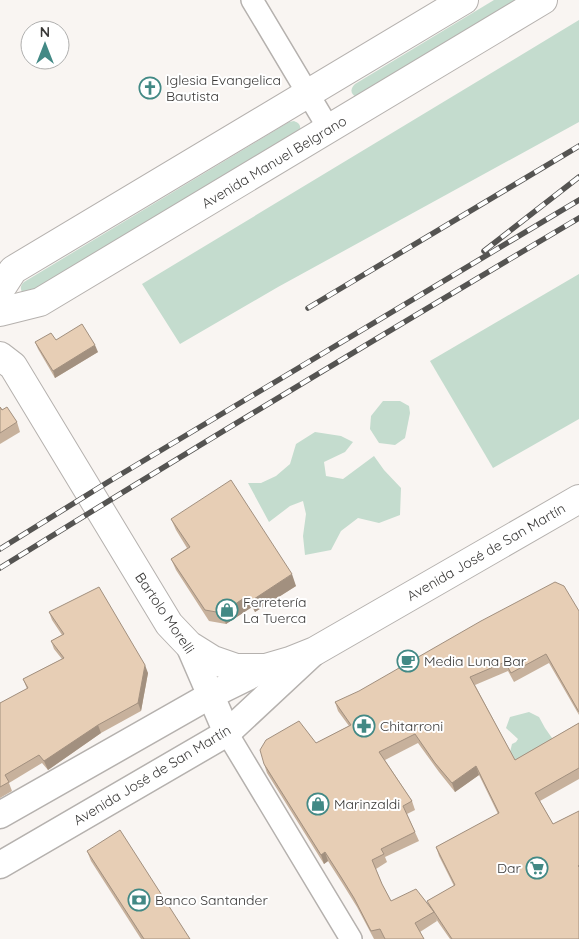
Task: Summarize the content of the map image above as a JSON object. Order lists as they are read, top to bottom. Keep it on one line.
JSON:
{"streets":{"main road":["Avenida Manuel Belgrano","Avenida José de San Martín","Bartolo Morelli"]},"crossings":[["Avenida José de San Martín","Bartolo Morelli"]],"places":{"church":["Iglesia Evangelica Bautista"],"shop":["Ferretería La Tuerca","Marinzaldi"],"cafe":["Media Luna Bar"],"pharmacy":["Chitarroni"],"supermarket":["Dar"],"bank":["Banco Santander"]},"north":"top"}
